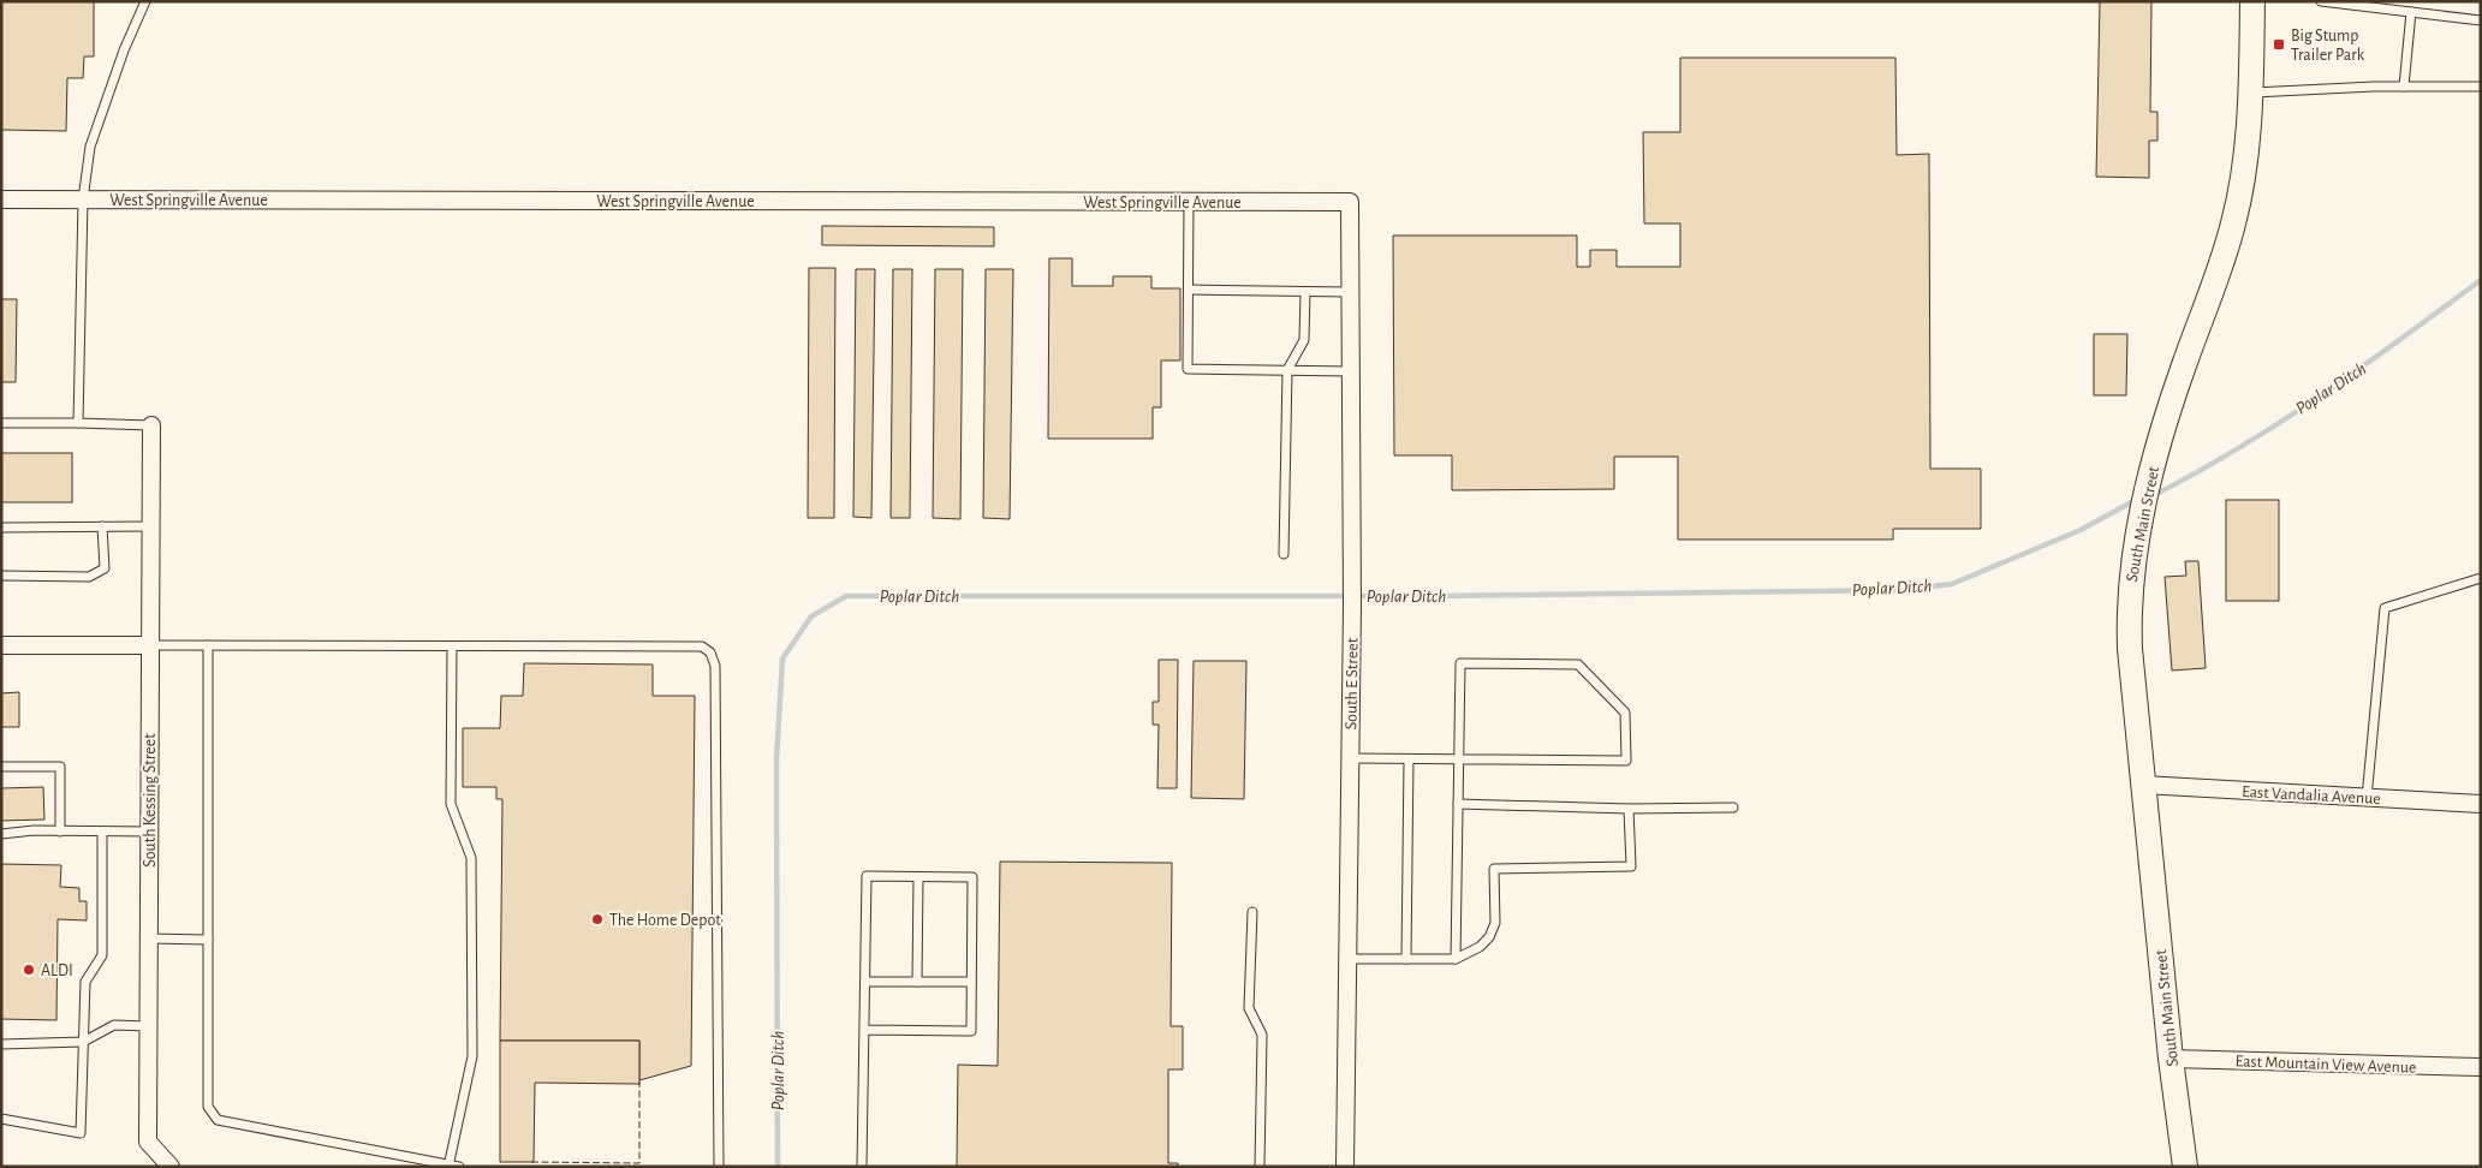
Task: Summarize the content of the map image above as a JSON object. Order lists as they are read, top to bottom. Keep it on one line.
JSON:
{"streets":{"main road":["South Main Street"],"street":["West Springville Avenue","South E Street","East Vandalia Avenue","South Kessing Street","East Mountain View Avenue"]},"crossings":[["West Springville Avenue","South E Street"],["South Main Street","East Vandalia Avenue"],["South Main Street","East Mountain View Avenue"]],"water":["Poplar Ditch"],"places":{"transit":["Big Stump Trailer Park"],"other":["The Home Depot","ALDI"]}}
